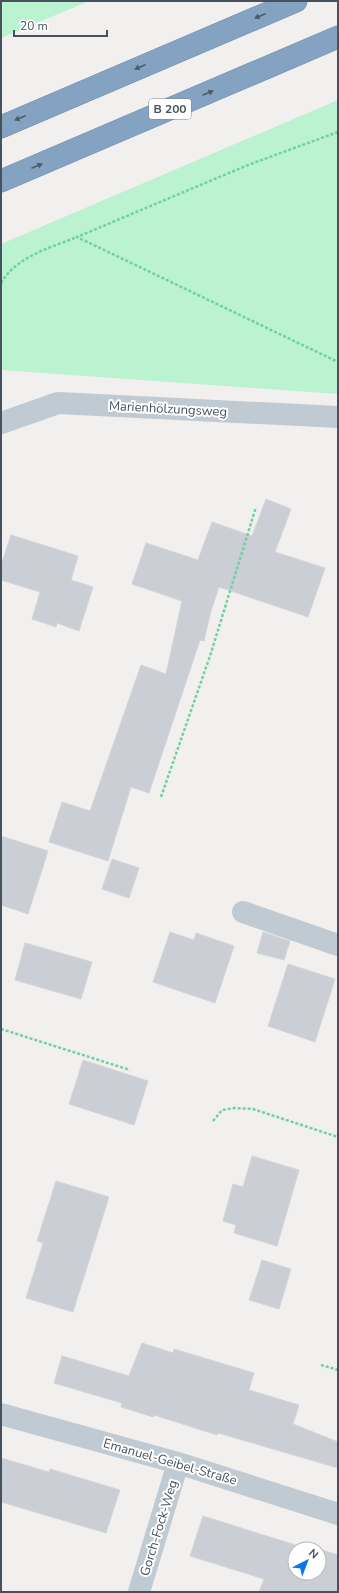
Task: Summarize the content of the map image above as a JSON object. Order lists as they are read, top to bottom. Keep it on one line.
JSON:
{"streets":{"highway":["B 200"],"street":["Marienhölzungsweg","Emanuel-Geibel-Straße","Gorch-Fock-Weg"]},"crossings":[["Emanuel-Geibel-Straße","Gorch-Fock-Weg"]],"scale_bar":"20 m","north":"top right"}
